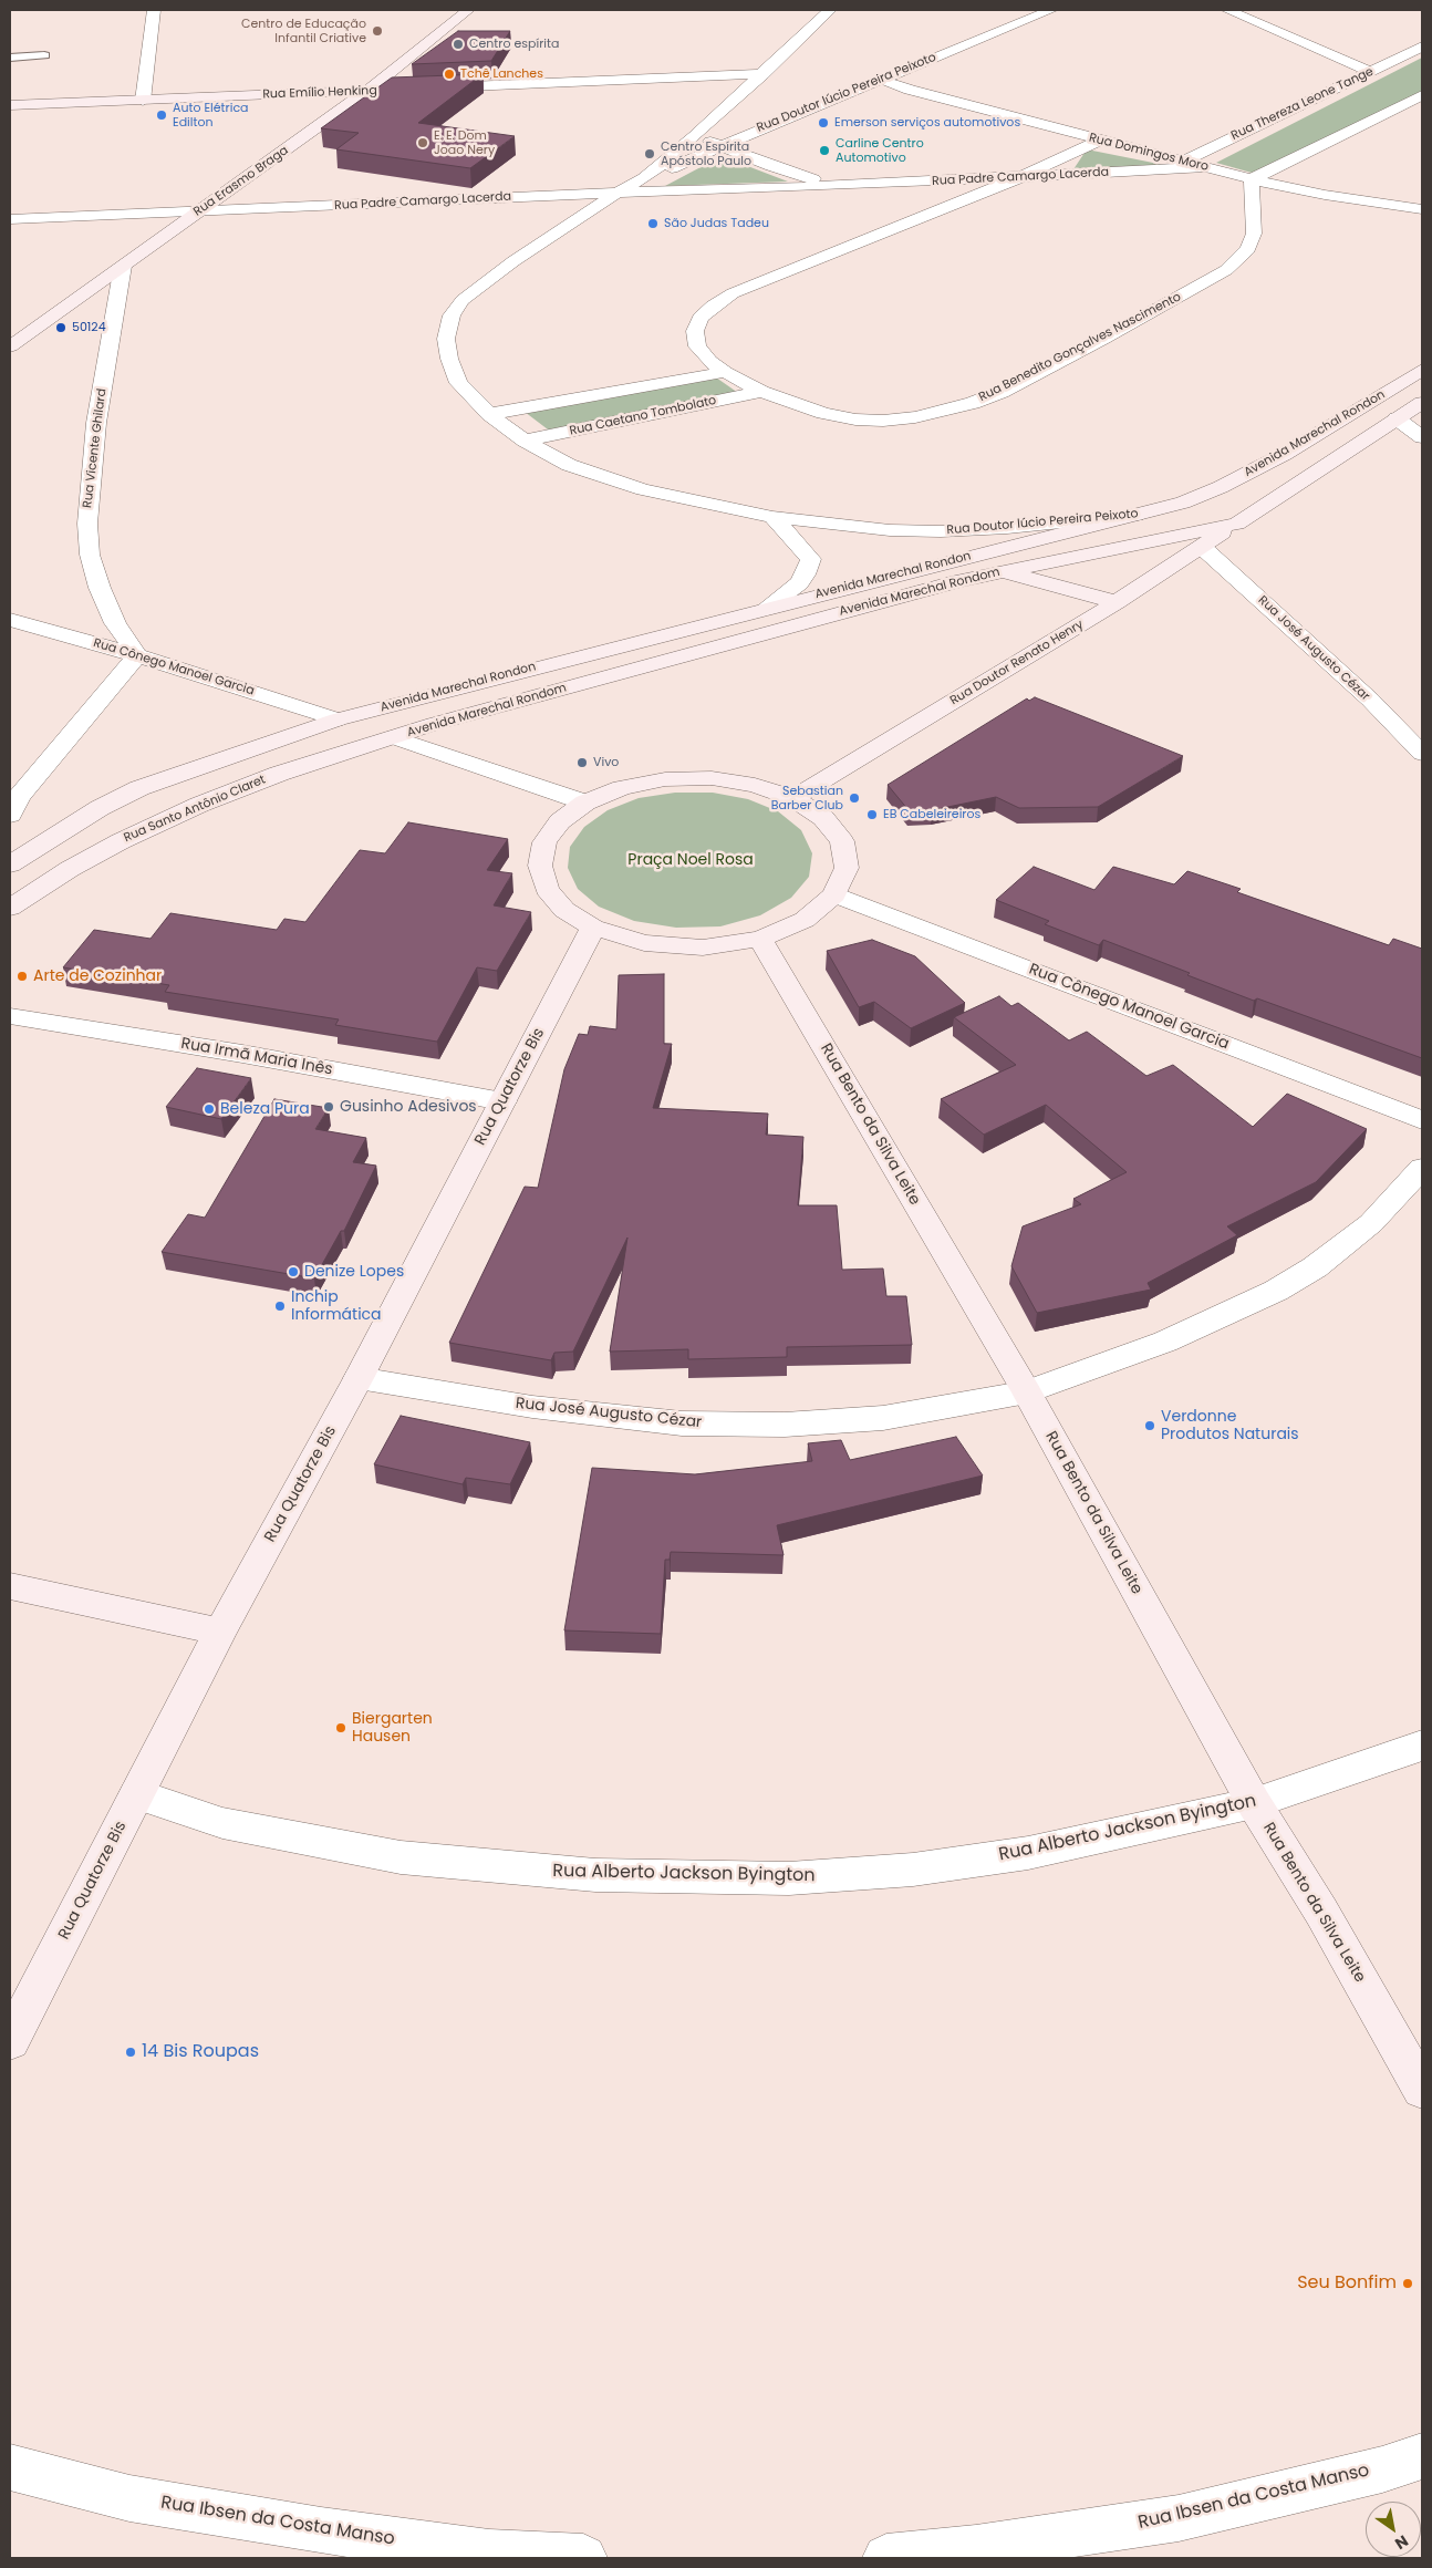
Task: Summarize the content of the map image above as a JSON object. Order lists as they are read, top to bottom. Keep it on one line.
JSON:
{"streets":{"main road":["Rua Emílio Henking","Rua Erasmo Braga","Avenida Marechal Rondon","Avenida Marechal Rondom","Rua Doutor Renato Henry","Rua Santo Antônio Claret","Rua Quatorze Bis","Rua Bento da Silva Leite"],"street":["Rua Doutor lúcio Pereira Peixoto","Rua Thereza Leone Tange","Rua Domingos Moro","Rua Padre Camargo Lacerda","Rua Benedito Gonçalves Nascimento","Rua Caetano Tombolato","Rua Vicente Ghilard","Rua José Augusto Cézar","Rua Cônego Manoel Garcia","Rua Irmã Maria Inês","Rua Alberto Jackson Byington","Rua Ibsen da Costa Manso"]},"crossings":[["Rua Emílio Henking","Rua Erasmo Braga"],["Rua Doutor lúcio Pereira Peixoto","Rua Domingos Moro"],["Rua Doutor lúcio Pereira Peixoto","Rua Padre Camargo Lacerda"],["Rua Doutor lúcio Pereira Peixoto","Rua Caetano Tombolato"],["Rua Doutor lúcio Pereira Peixoto","Avenida Marechal Rondon"],["Rua Thereza Leone Tange","Rua Domingos Moro"],["Rua Domingos Moro","Rua Padre Camargo Lacerda"],["Rua Domingos Moro","Rua Benedito Gonçalves Nascimento"],["Rua Padre Camargo Lacerda","Rua Erasmo Braga"],["Rua Padre Camargo Lacerda","Rua Benedito Gonçalves Nascimento"],["Rua Erasmo Braga","Rua Vicente Ghilard"],["Rua Benedito Gonçalves Nascimento","Rua Caetano Tombolato"],["Avenida Marechal Rondon","Rua Cônego Manoel Garcia"],["Rua Vicente Ghilard","Rua Cônego Manoel Garcia"],["Avenida Marechal Rondom","Rua Doutor Renato Henry"],["Avenida Marechal Rondom","Rua Santo Antônio Claret"],["Rua José Augusto Cézar","Rua Doutor Renato Henry"],["Rua José Augusto Cézar","Rua Quatorze Bis"],["Rua José Augusto Cézar","Rua Bento da Silva Leite"],["Rua Irmã Maria Inês","Rua Quatorze Bis"],["Rua Quatorze Bis","Rua Alberto Jackson Byington"],["Rua Bento da Silva Leite","Rua Alberto Jackson Byington"]],"parks":["Praça Noel Rosa"],"places":["Centro de Educação Infantil Criative","Centro espírita","Tchê Lanches","Auto Elétrica Edilton","Emerson serviços automotivos","E. E. Dom Joao Nery","Carline Centro Automotivo","Centro Espírita Apóstolo Paulo","São Judas Tadeu","50124","Vivo","Sebastian Barber Club","EB Cabeleireiros","Arte de Cozinhar","Gusinho Adesivos","Beleza Pura","Denize Lopes","Inchip Informática","Verdonne Produtos Naturais","Biergarten Hausen","14 Bis Roupas","Seu Bonfim"],"north":"bottom right"}
